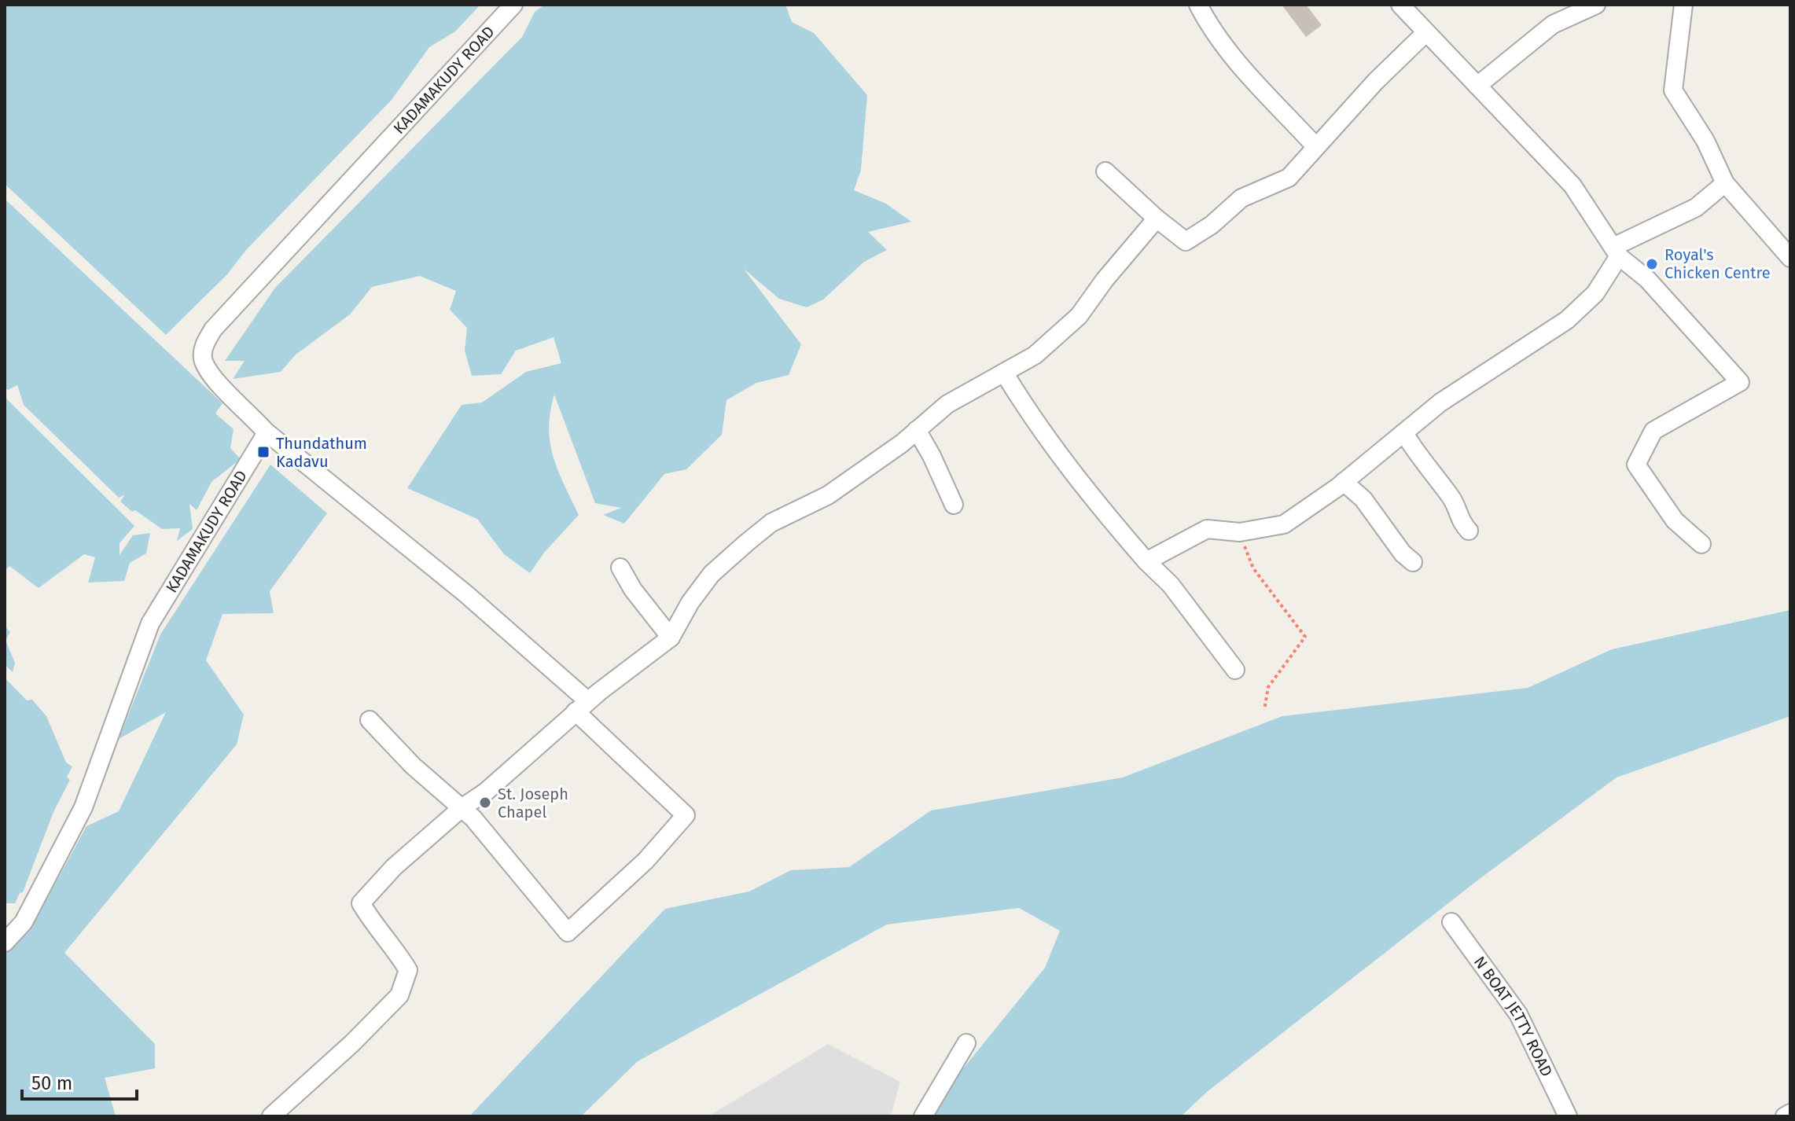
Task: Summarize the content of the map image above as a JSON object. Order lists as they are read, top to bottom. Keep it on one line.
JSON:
{"streets":{"street":["KADAMAKUDY ROAD","N BOAT JETTY ROAD"]},"places":{"other":["Royal's Chicken Centre","St. Joseph Chapel"],"transit":["Thundathum Kadavu"]},"scale_bar":"50 m"}
